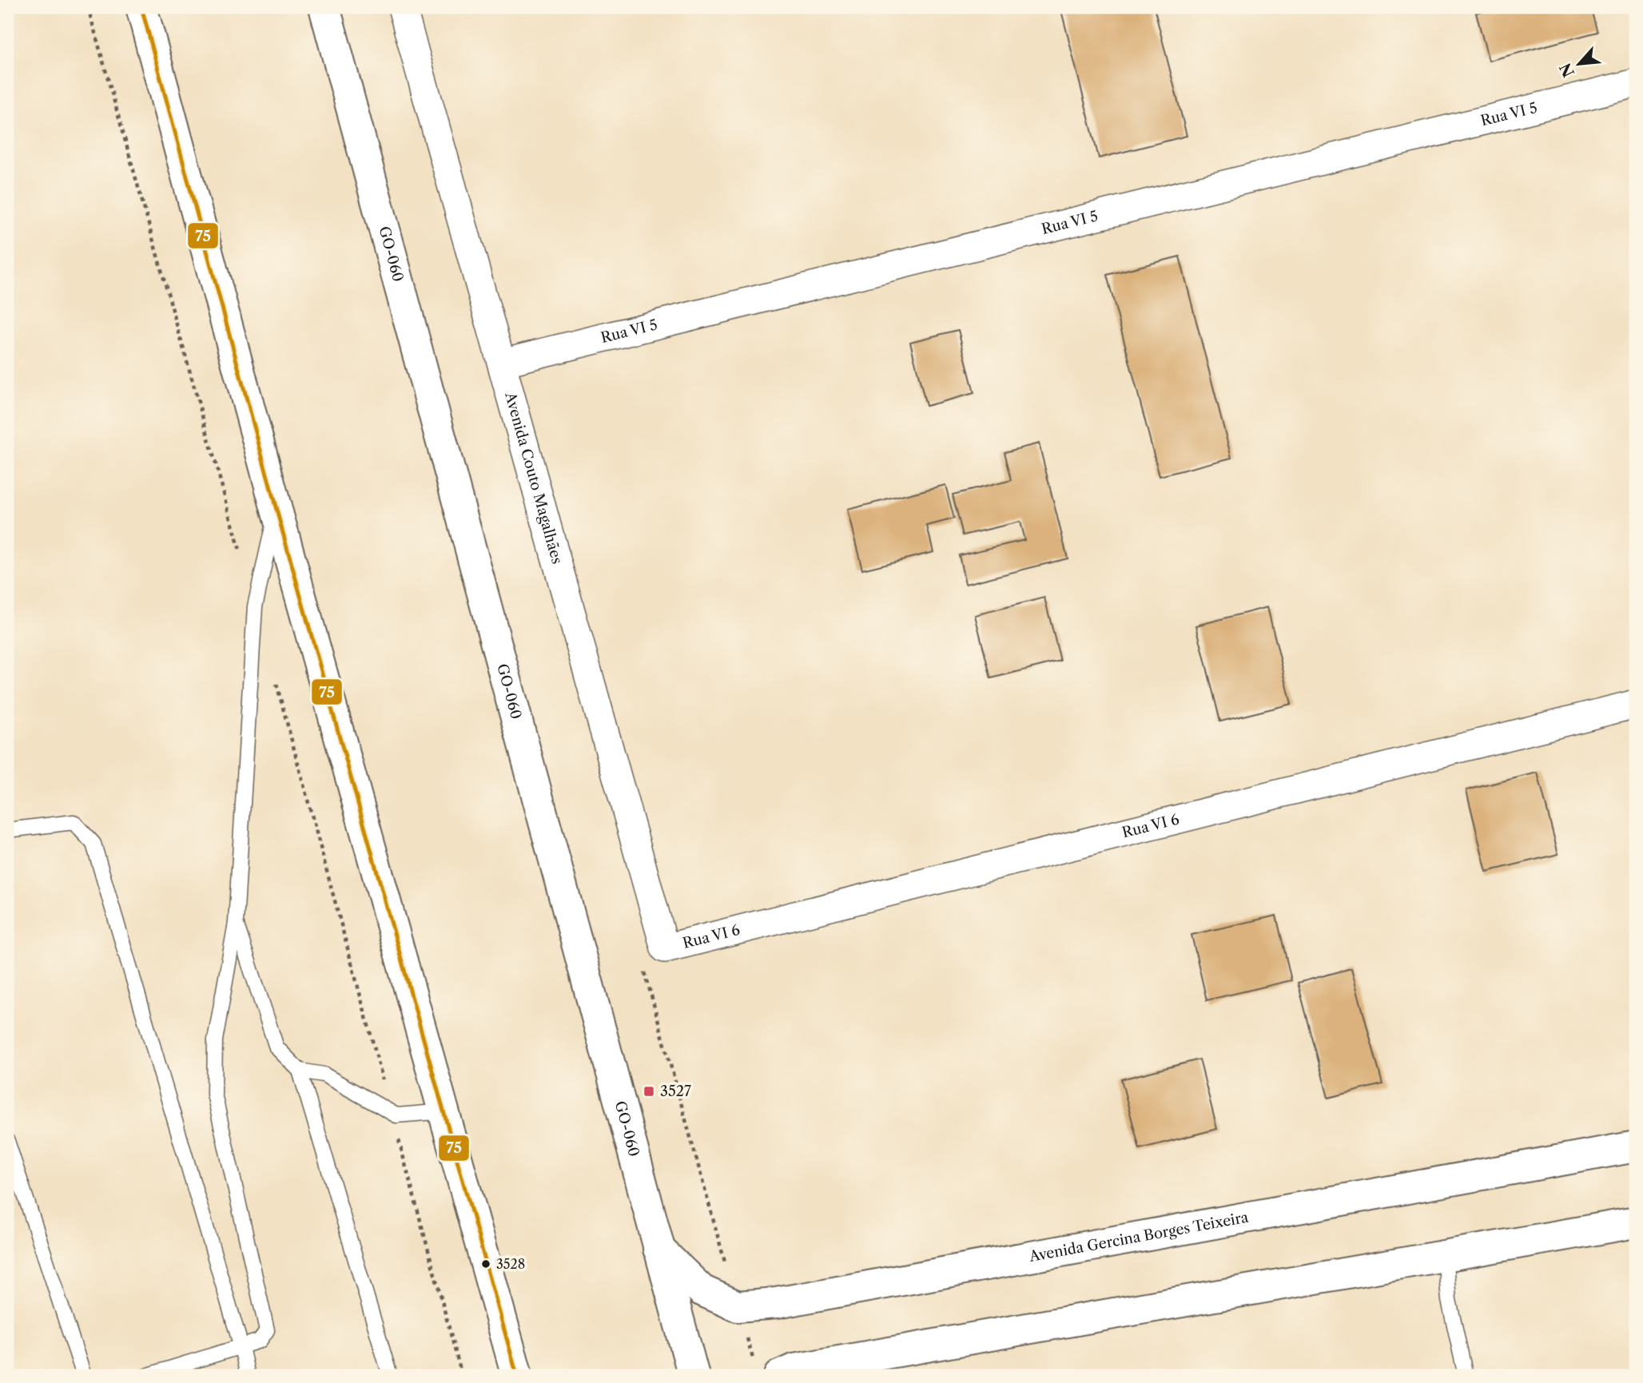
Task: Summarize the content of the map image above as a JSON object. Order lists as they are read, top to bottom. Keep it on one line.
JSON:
{"streets":{"main road":["GO-060","Avenida Gercina Borges Teixeira"],"street":["Rua VI 5","Avenida Couto Magalhães","Rua VI 6"]},"crossings":[["Rua VI 5","Avenida Couto Magalhães"],["GO-060","Avenida Gercina Borges Teixeira"],["Avenida Couto Magalhães","Rua VI 6"]],"places":{"transit":["3527"],"other":["3528"]},"lines":["transit line 75"],"north":"bottom left"}
